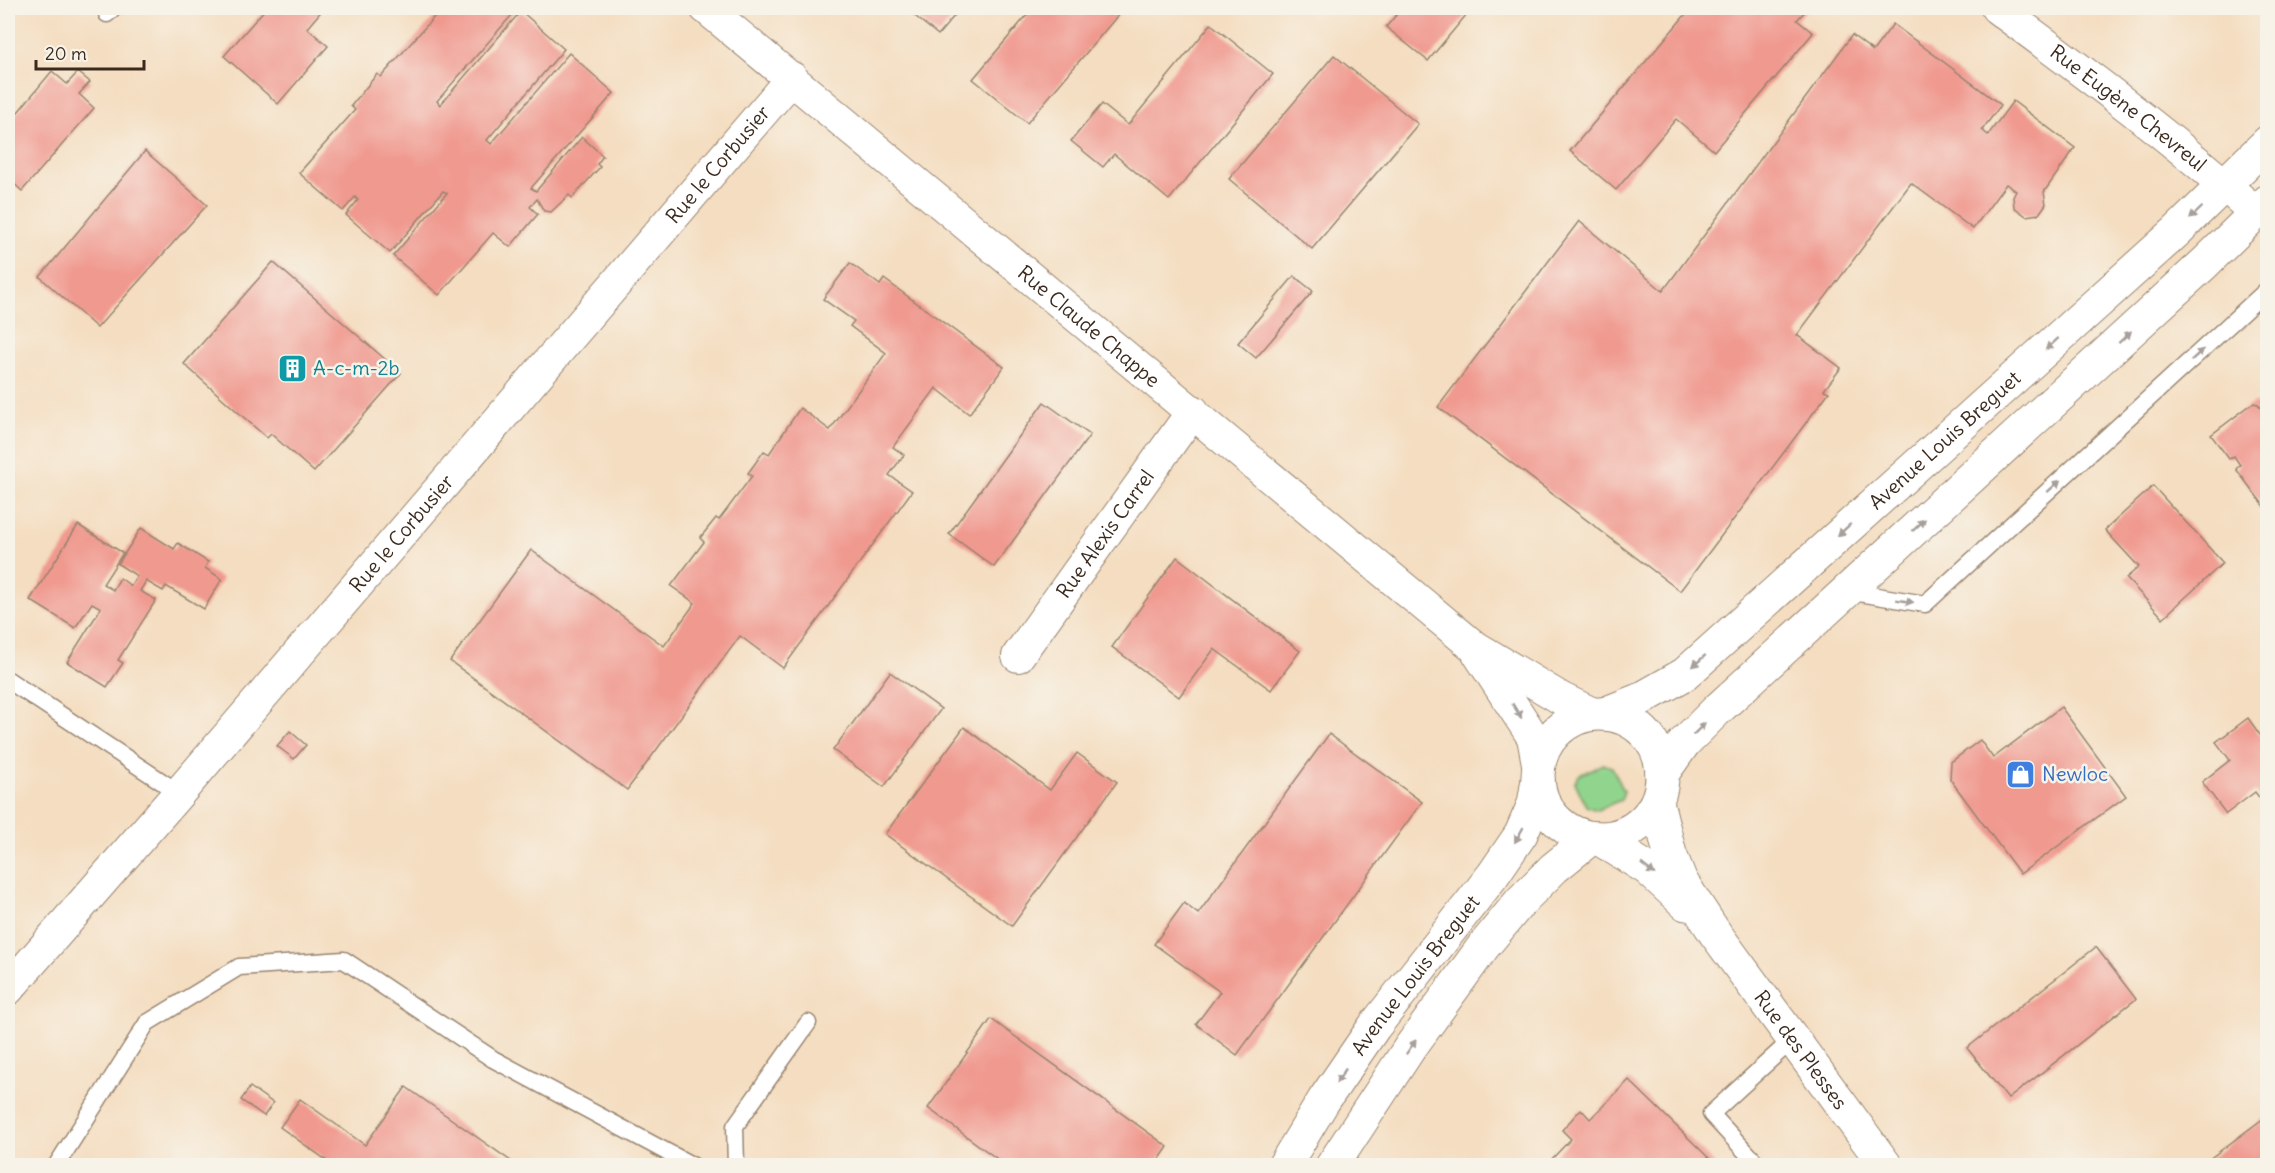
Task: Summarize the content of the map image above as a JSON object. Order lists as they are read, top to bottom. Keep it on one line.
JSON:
{"streets":{"street":["Rue Eugène Chevreul","Rue le Corbusier","Rue Claude Chappe","Avenue Louis Breguet","Rue Alexis Carrel","Rue des Plesses"]},"crossings":[["Rue Eugène Chevreul","Avenue Louis Breguet"],["Rue le Corbusier","Rue Claude Chappe"],["Rue Claude Chappe","Avenue Louis Breguet"],["Rue Claude Chappe","Rue Alexis Carrel"],["Rue Claude Chappe","Rue des Plesses"],["Avenue Louis Breguet","Rue des Plesses"]],"places":{"building":["A-c-m-2b"],"shop":["Newloc"]},"scale_bar":"20 m"}
